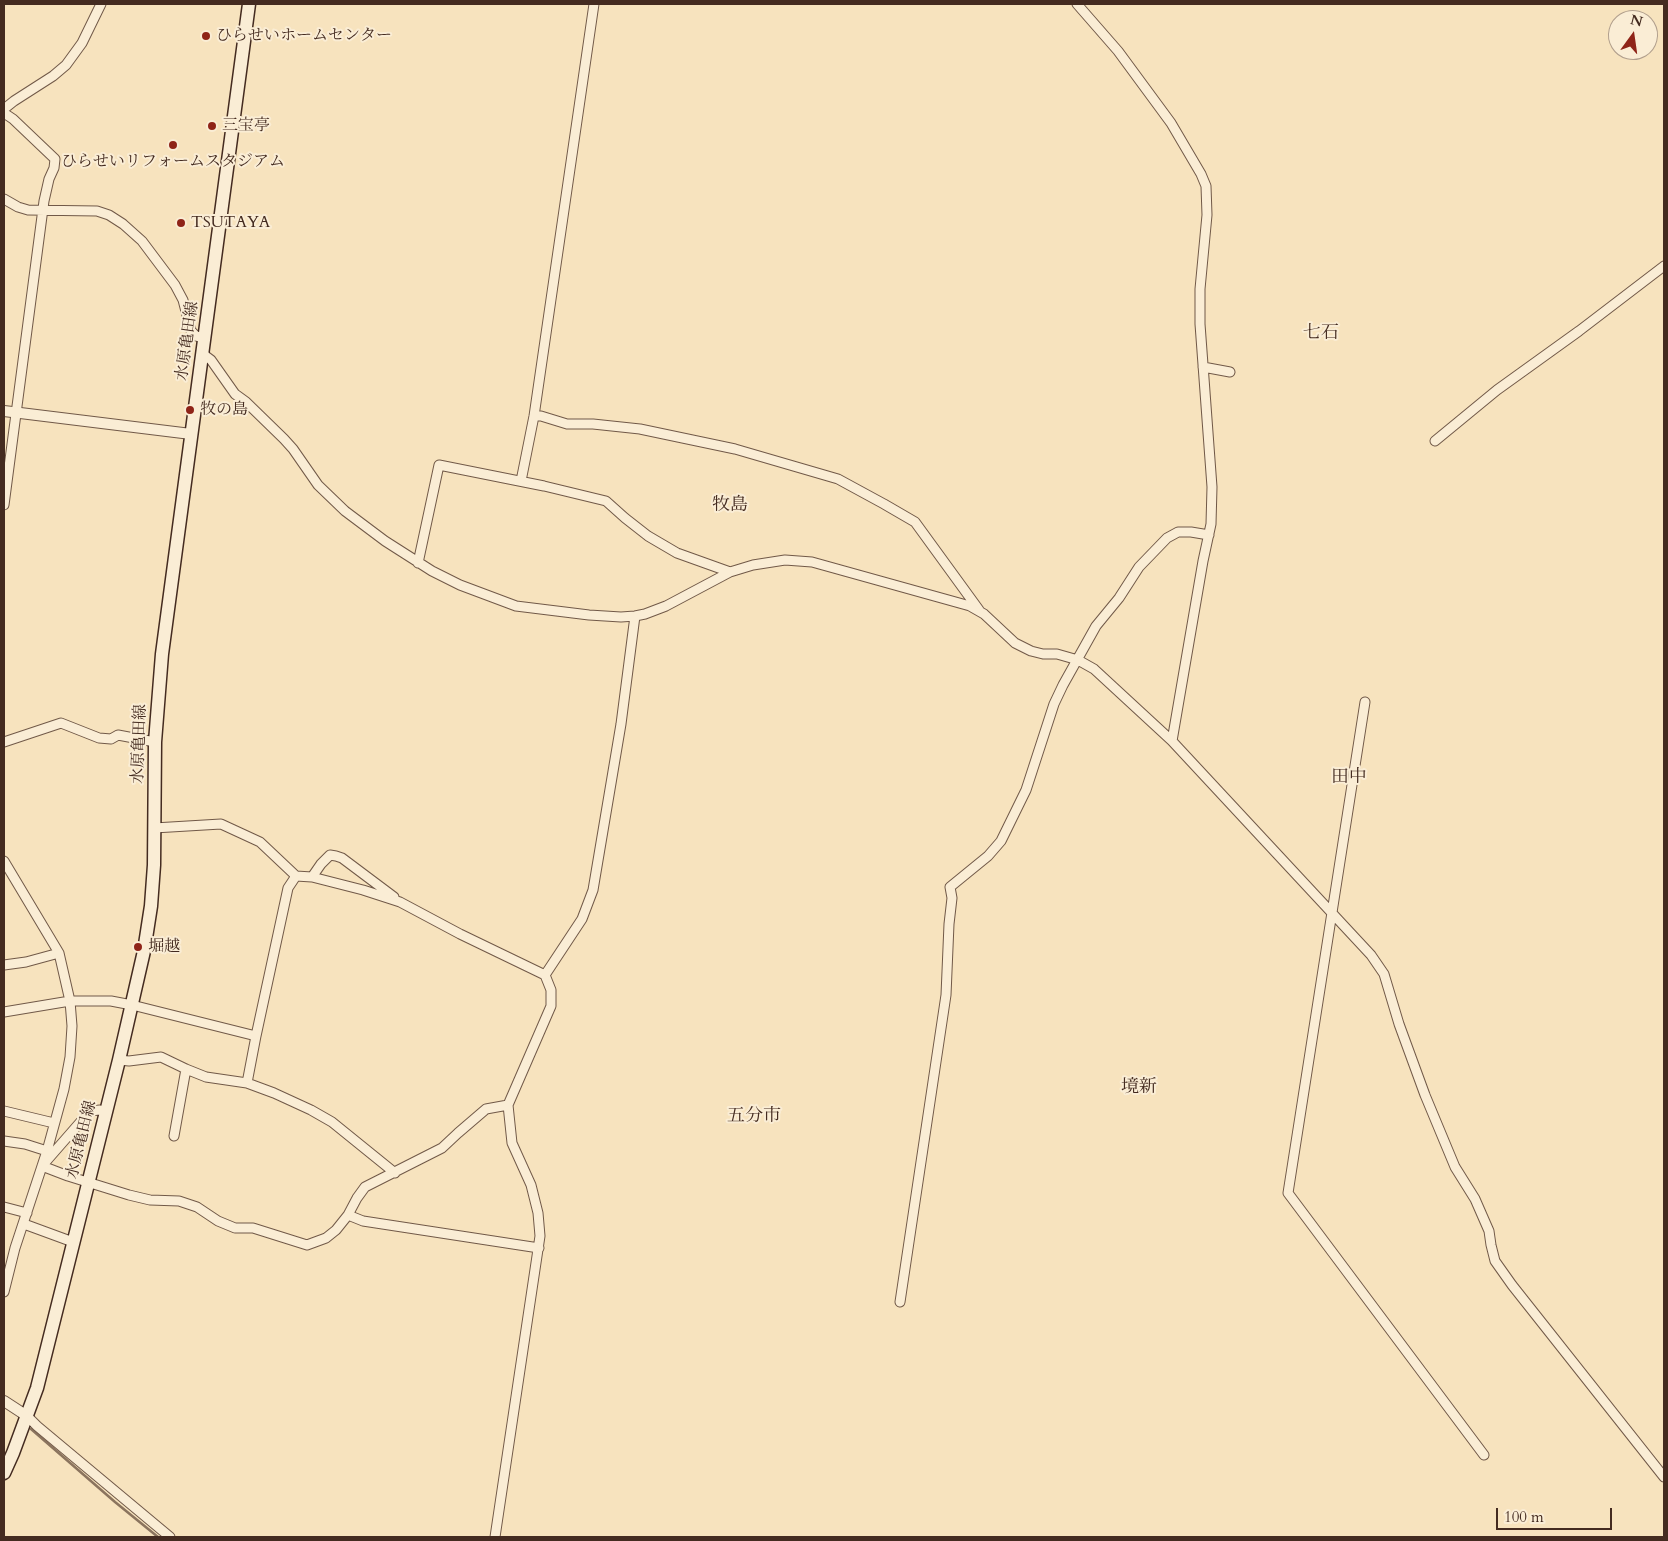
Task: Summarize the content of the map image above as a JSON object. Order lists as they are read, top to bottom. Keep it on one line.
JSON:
{"streets":{"main road":["水原亀田線"]},"districts":["七石","牧島","田中","境新","五分市"],"places":["ひらせいホームセンター","三宝亭","ひらせいリフォームスタジアム","TSUTAYA","牧の島","堀越"],"scale_bar":"100 m","north":"top"}
